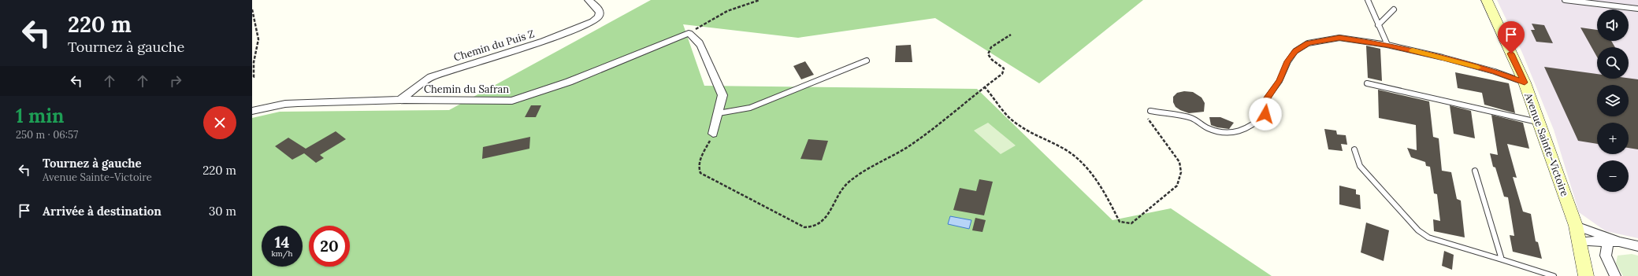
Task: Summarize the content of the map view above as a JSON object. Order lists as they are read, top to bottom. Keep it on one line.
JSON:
{"streets":{"street":["Chemin du Puis Z","Chemin du Safran","Avenue Sainte-Victoire"]},"crossings":[["Chemin du Puis Z","Chemin du Safran"]],"page":{"turn":["220 m","Tournez à gauche"],"map_buttons":["+","−"],"heading":["1 min","250 m · 06:57"],"list":[{"name":"Tournez à gauche","note":"Avenue Sainte-Victoire","value":"220 m"},{"name":"Arrivée à destination","value":"30 m"}],"speed":"14 km/h","limit":"20"}}
